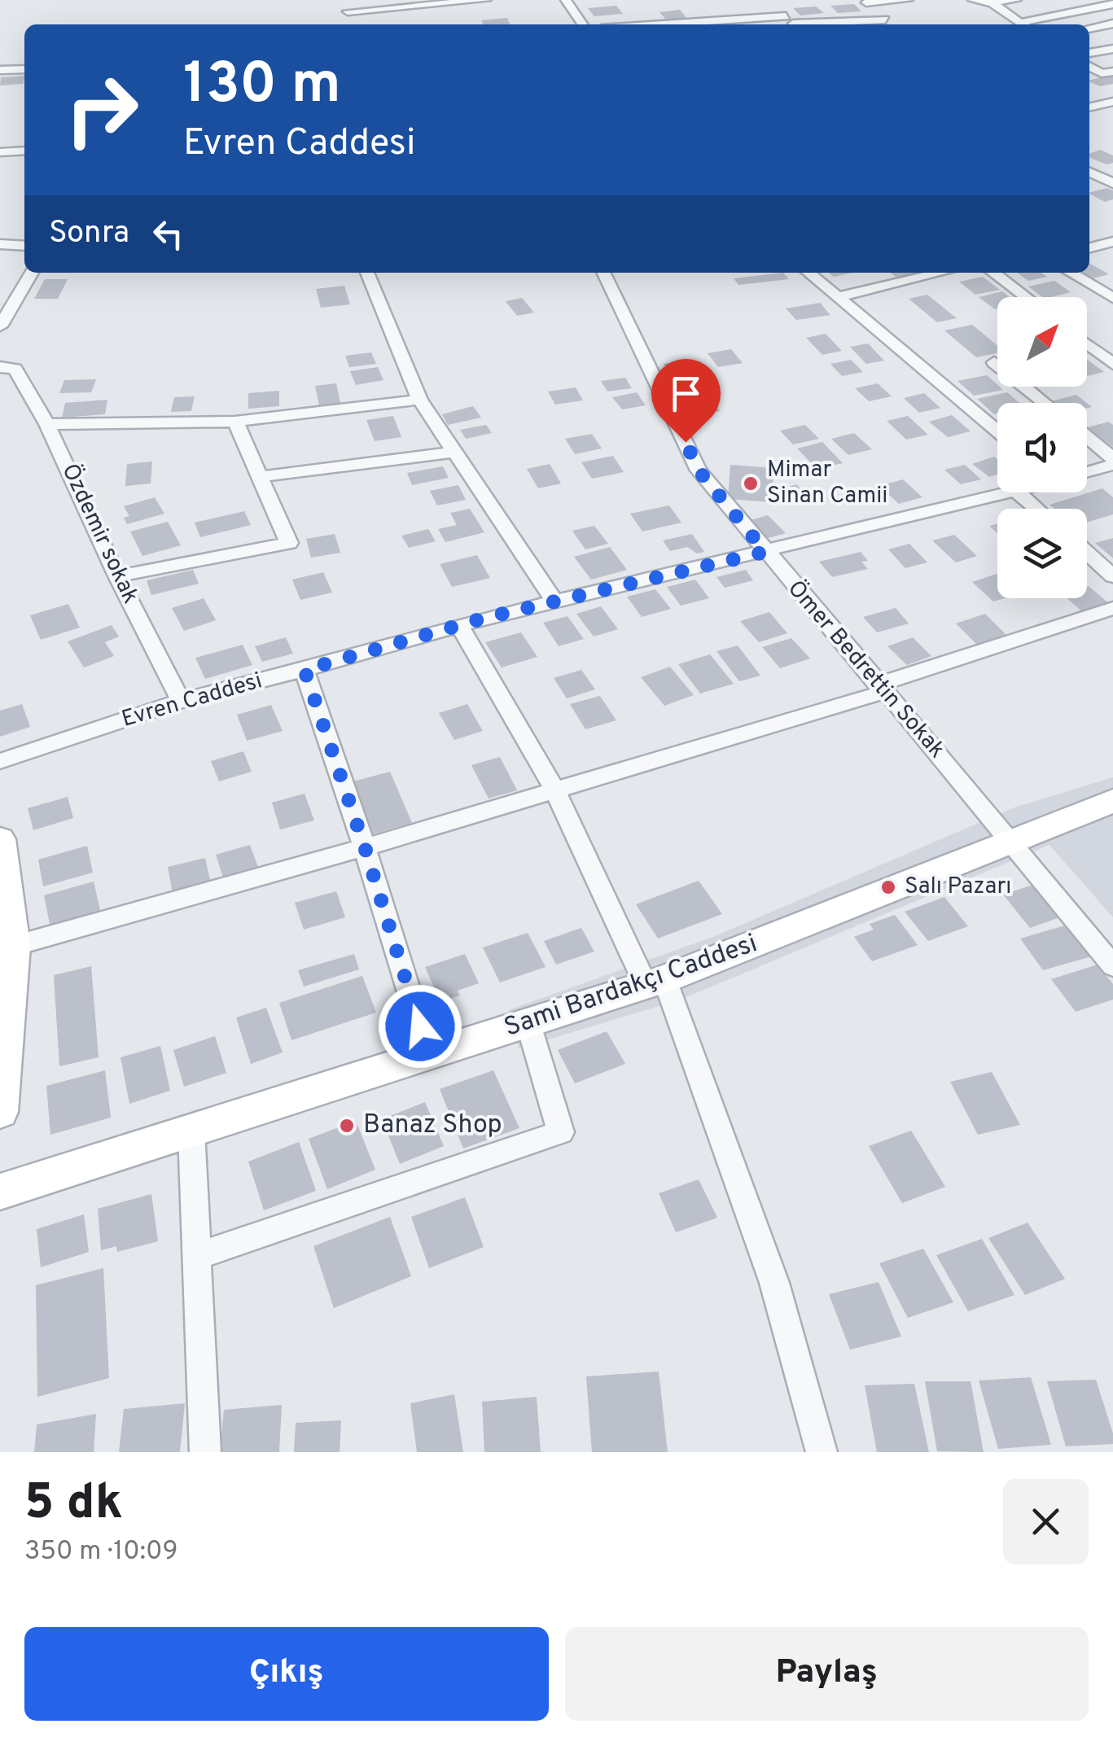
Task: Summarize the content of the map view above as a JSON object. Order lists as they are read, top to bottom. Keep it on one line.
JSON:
{"streets":{"street":["Özdemir sokak","Ömer Bedrettin Sokak","Evren Caddesi","Sami Bardakçı Caddesi"]},"crossings":[["Özdemir sokak","Evren Caddesi"],["Ömer Bedrettin Sokak","Evren Caddesi"],["Ömer Bedrettin Sokak","Sami Bardakçı Caddesi"]],"places":["Mimar Sinan Camii","Salı Pazarı","Banaz Shop"],"north":"top right","page":{"turn":["130 m","Evren Caddesi"],"then":"Sonra","heading":["5 dk","350 m · 10:09"],"buttons":["Çıkış","Paylaş"]}}
